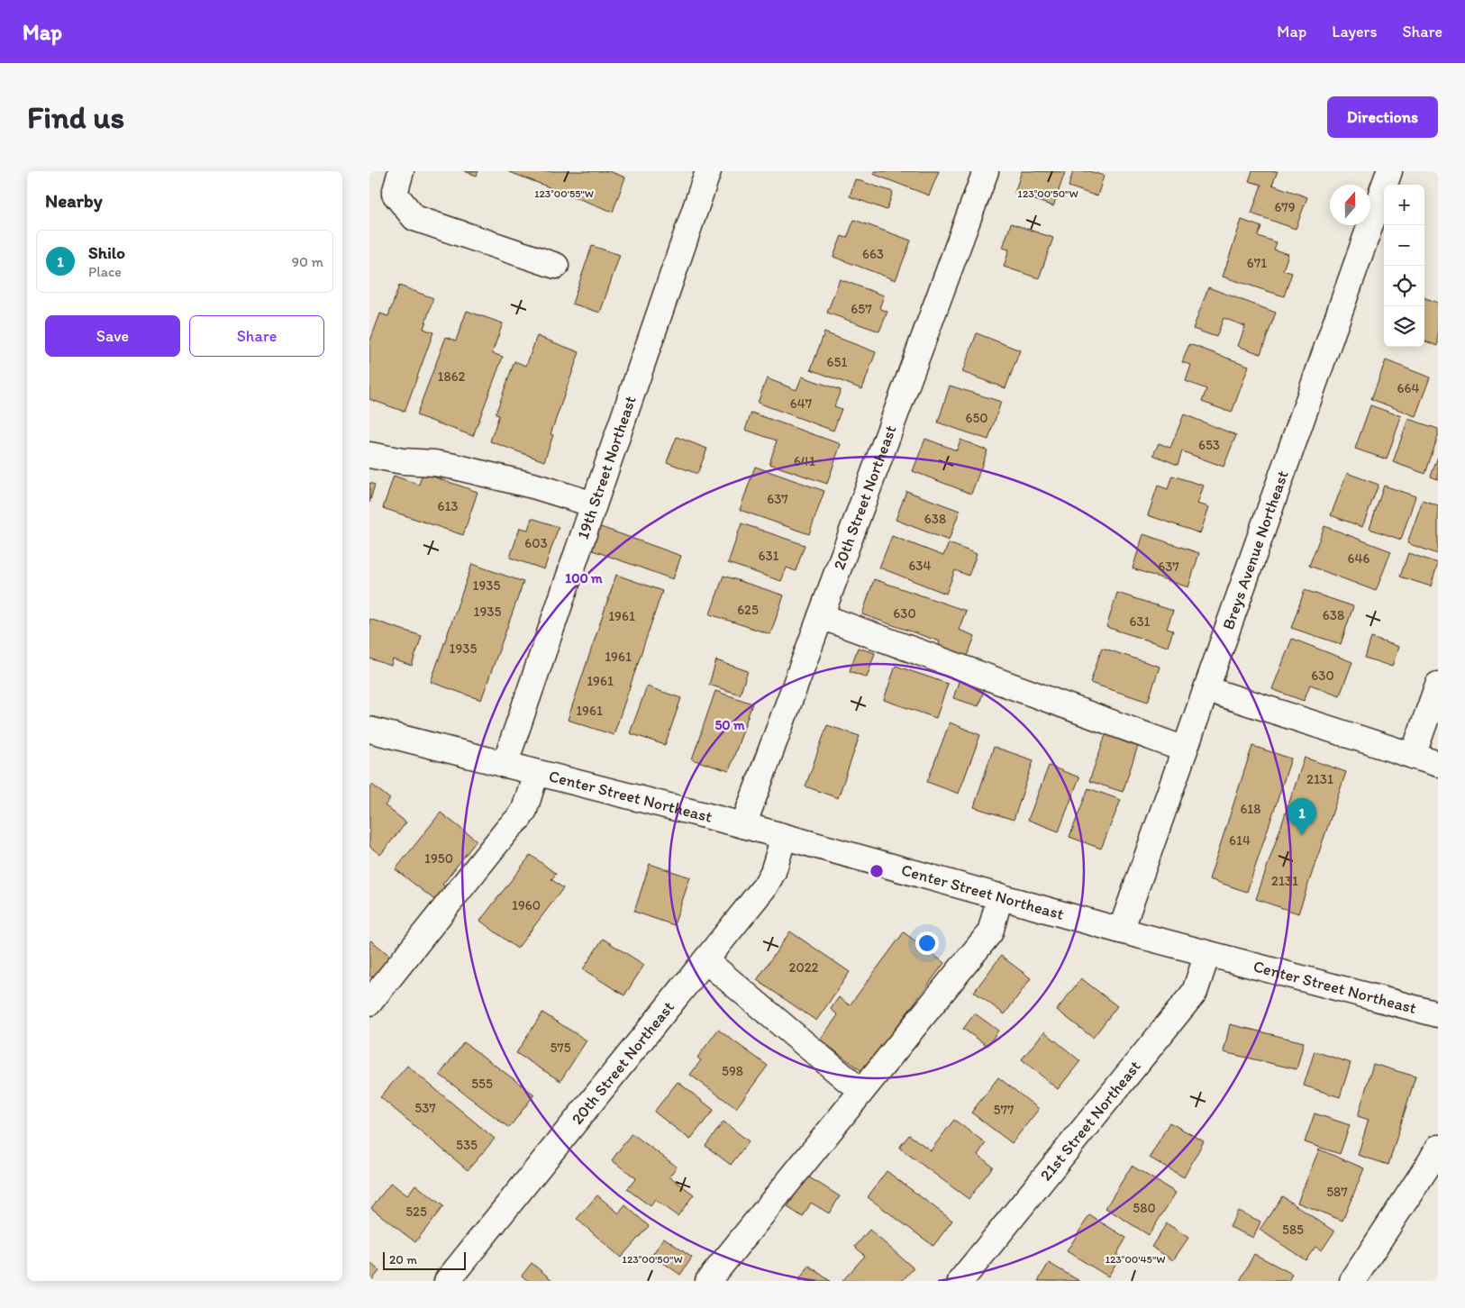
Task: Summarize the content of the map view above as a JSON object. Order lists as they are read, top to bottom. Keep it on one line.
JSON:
{"streets":{"street":["19th Street Northeast","20th Street Northeast","Breys Avenue Northeast","Center Street Northeast","21st Street Northeast"]},"crossings":[["19th Street Northeast","Center Street Northeast"],["20th Street Northeast","Center Street Northeast"],["Breys Avenue Northeast","Center Street Northeast"],["Center Street Northeast","21st Street Northeast"]],"house_numbers":["679","663","671","657","651","1862","664","647","650","653","641","637","613","638","603","631","646","634","637","1935","625","1935","630","638","1961","631","1935","1961","630","1961","1961","2131","618","614","1950","2131","1960","2022","575","598","555","537","577","535","587","580","525","585"],"scale_bar":"20 m","north":"top","page":{"header":"Map","nav":["Map","Layers","Share"],"buttons":["Directions",["Save","Share"]],"title":"Find us","heading":"Nearby","map_buttons":["+","−"],"list":[{"mark":"1","name":"Shilo","note":"Place","value":"90 m"}],"pins":"1","scale":"20 m"},"coordinates":["123°00'50\"W","123°00'55\"W","123°00'45\"W"],"rings":["100 m","50 m"]}
